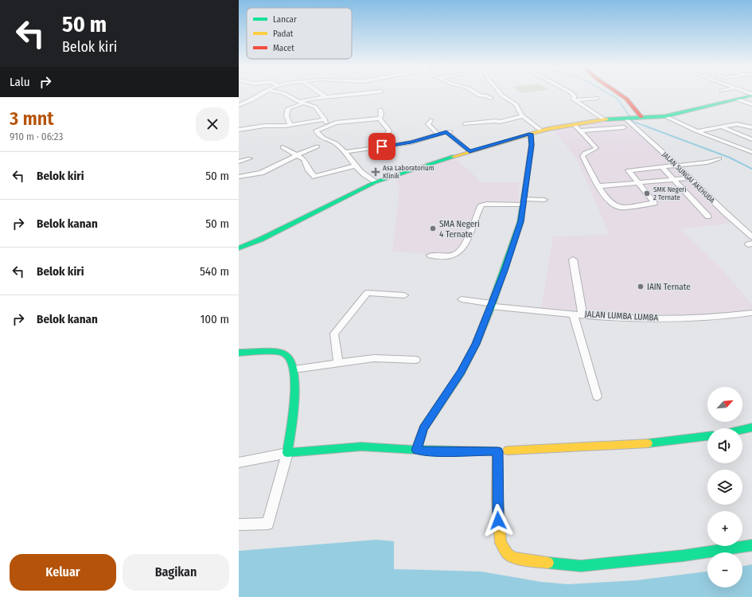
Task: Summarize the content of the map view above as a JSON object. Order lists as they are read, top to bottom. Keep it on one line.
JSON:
{"streets":{"street":["JALAN SUNGAI AKEHUDA","JALAN LUMBA LUMBA"]},"places":{"health":["Asa Laboratorium Klinik"],"other":["SMK Negeri 2 Ternate","SMA Negeri 4 Ternate","IAIN Ternate"]},"legend":["Lancar","Padat","Macet"],"north":"top right","page":{"turn":["50 m","Belok kiri"],"then":"Lalu","heading":["3 mnt","910 m · 06:23"],"list":[{"name":"Belok kiri","value":"50 m"},{"name":"Belok kanan","value":"50 m"},{"name":"Belok kiri","value":"540 m"},{"name":"Belok kanan","value":"100 m"}],"map_buttons":["+","−"],"buttons":["Keluar","Bagikan"]}}
